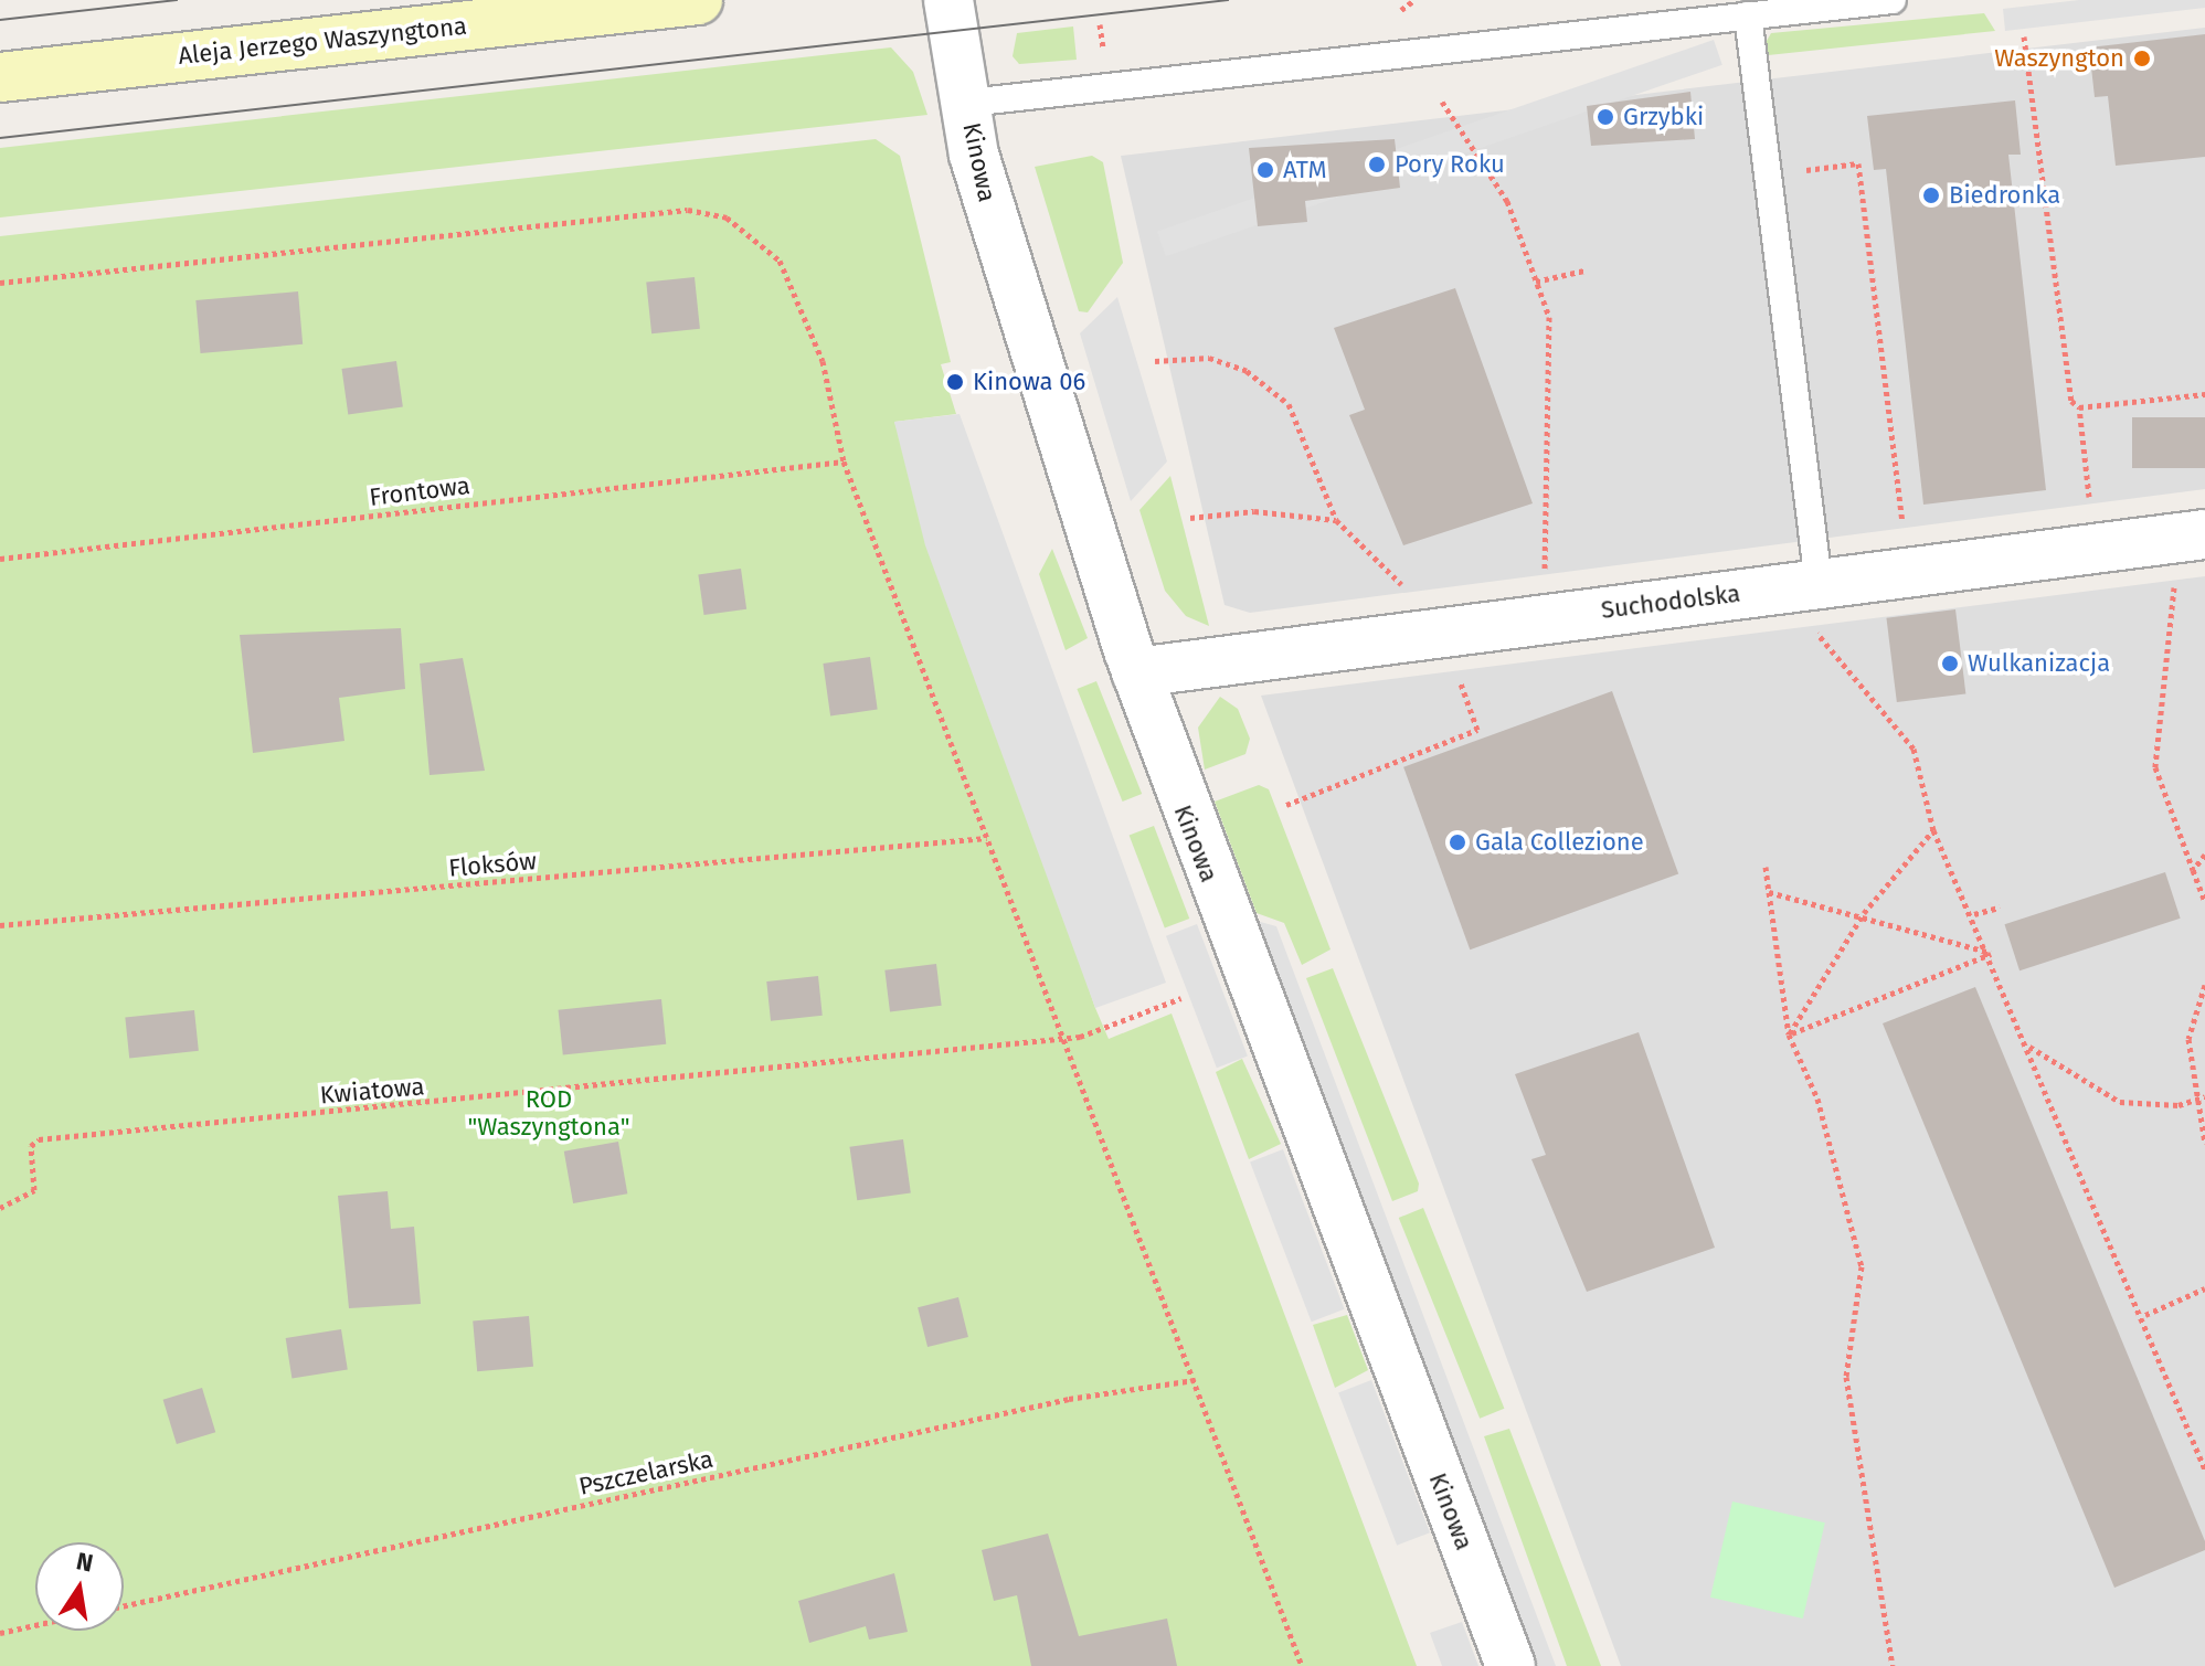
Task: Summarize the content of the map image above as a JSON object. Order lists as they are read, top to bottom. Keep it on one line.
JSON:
{"streets":{"main road":["Aleja Jerzego Waszyngtona"],"street":["Kinowa","Suchodolska"],"path":["Frontowa","Floksów","Kwiatowa","Pszczelarska"]},"crossings":[["Kinowa","Suchodolska"]],"parks":["ROD \"Waszyngtona\""],"places":["Waszyngton","Grzybki","Pory Roku","ATM","Biedronka","Kinowa 06","Wulkanizacja","Gala Collezione"],"north":"top"}
